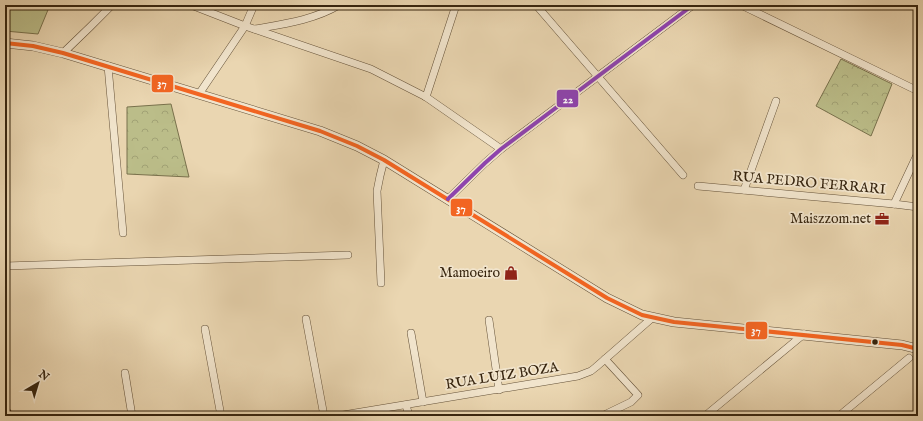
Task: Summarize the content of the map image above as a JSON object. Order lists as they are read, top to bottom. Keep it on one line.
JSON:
{"streets":{"street":["RUA PEDRO FERRARI","RUA LUIZ BOZA"]},"places":{"office":["Maiszzom.net"],"shop":["Mamoeiro"]},"lines":["transit line 22","transit line 37"],"north":"top right"}
